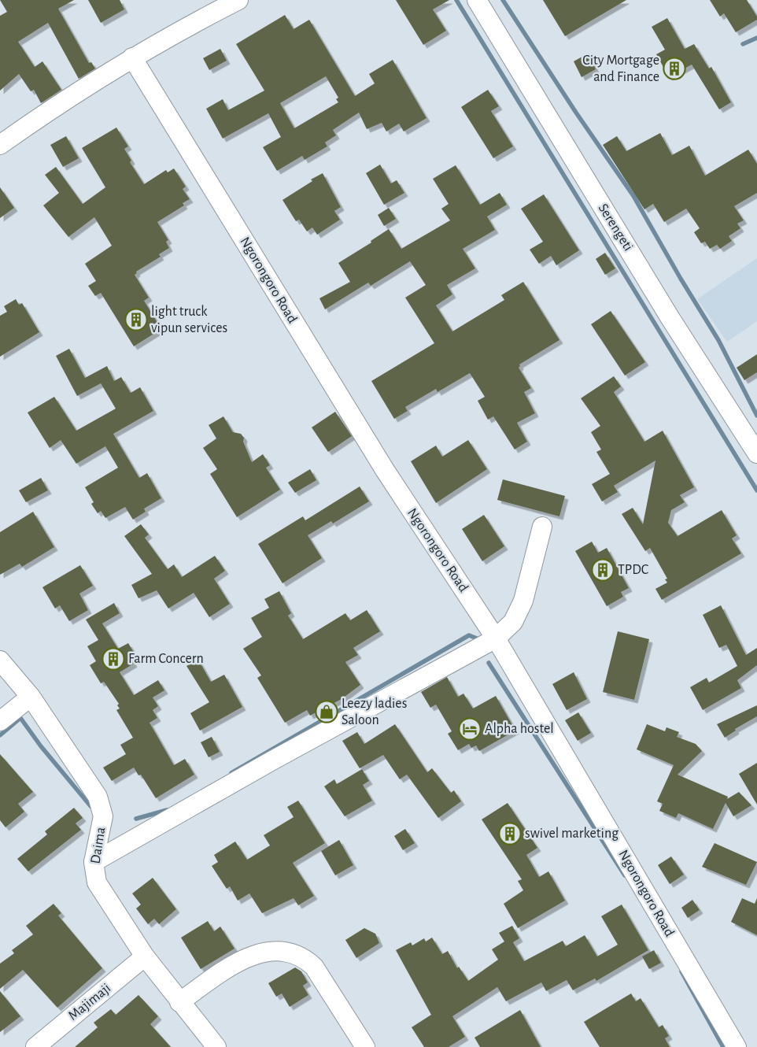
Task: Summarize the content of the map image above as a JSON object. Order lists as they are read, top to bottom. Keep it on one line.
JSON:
{"streets":{"street":["Serengeti","Ngorongoro Road","Daima","Majimaji"]},"crossings":[["Daima","Majimaji"]],"places":{"building":["City Mortgage and Finance","light truck vipun services","TPDC","Farm Concern","swivel marketing"],"shop":["Leezy ladies Saloon"],"hotel":["Alpha hostel"]}}
